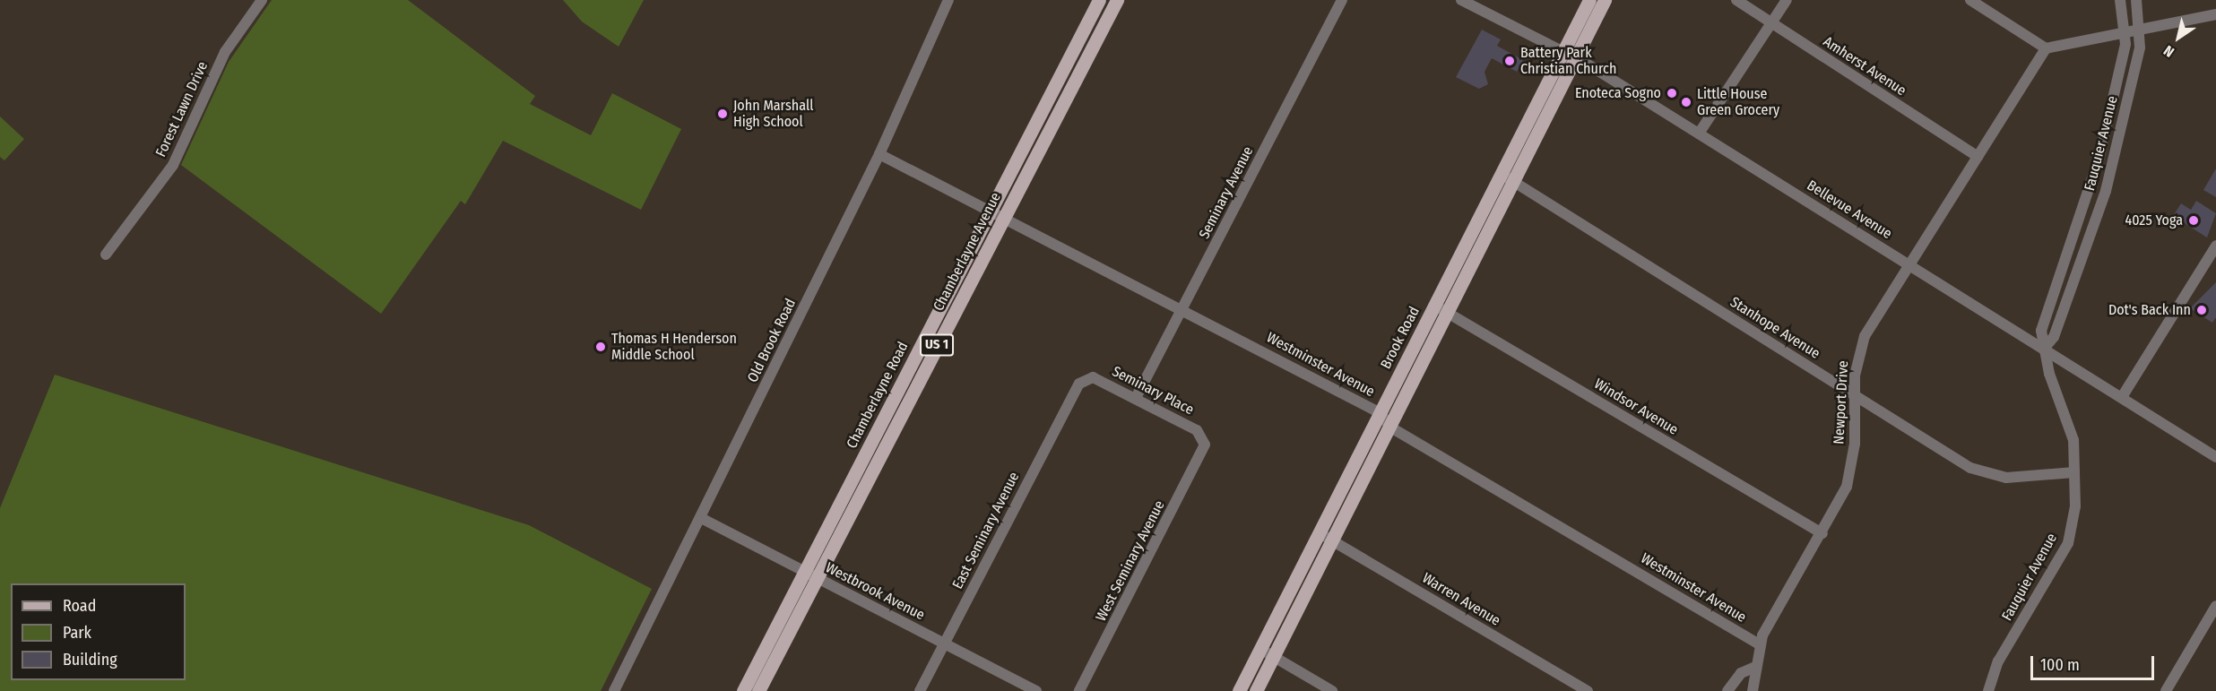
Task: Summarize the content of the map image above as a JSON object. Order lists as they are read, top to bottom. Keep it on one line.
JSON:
{"streets":{"main road":["Chamberlayne Avenue","Brook Road","US 1","Chamberlayne Road"],"street":["Amherst Avenue","Forest Lawn Drive","Fauquier Avenue","Seminary Avenue","Bellevue Avenue","Stanhope Avenue","Old Brook Road","Westminster Avenue","Seminary Place","Newport Drive","Windsor Avenue","East Seminary Avenue","West Seminary Avenue","Westbrook Avenue","Warren Avenue"]},"crossings":[["Amherst Avenue","Newport Drive"],["Fauquier Avenue","Bellevue Avenue"],["Fauquier Avenue","Stanhope Avenue"],["Seminary Avenue","Westminster Avenue"],["Seminary Avenue","Seminary Place"],["Bellevue Avenue","Brook Road"],["Bellevue Avenue","Newport Drive"],["Chamberlayne Avenue","Westminster Avenue"],["Chamberlayne Avenue","Chamberlayne Road"],["Chamberlayne Avenue","Westbrook Avenue"],["Stanhope Avenue","Brook Road"],["Stanhope Avenue","Newport Drive"],["Brook Road","Westminster Avenue"],["Brook Road","Windsor Avenue"],["Brook Road","Warren Avenue"],["Old Brook Road","Westminster Avenue"],["Old Brook Road","Westbrook Avenue"],["Westminster Avenue","Chamberlayne Road"],["Westminster Avenue","Newport Drive"],["Seminary Place","East Seminary Avenue"],["Seminary Place","West Seminary Avenue"],["Chamberlayne Road","Westbrook Avenue"],["Newport Drive","Windsor Avenue"],["East Seminary Avenue","Westbrook Avenue"]],"places":["Battery Park Christian Church","Enoteca Sogno","Little House Green Grocery","John Marshall High School","4025 Yoga","Dot's Back Inn","Thomas H Henderson Middle School"],"legend":["Road","Park","Building"],"scale_bar":"100 m","north":"bottom left"}
